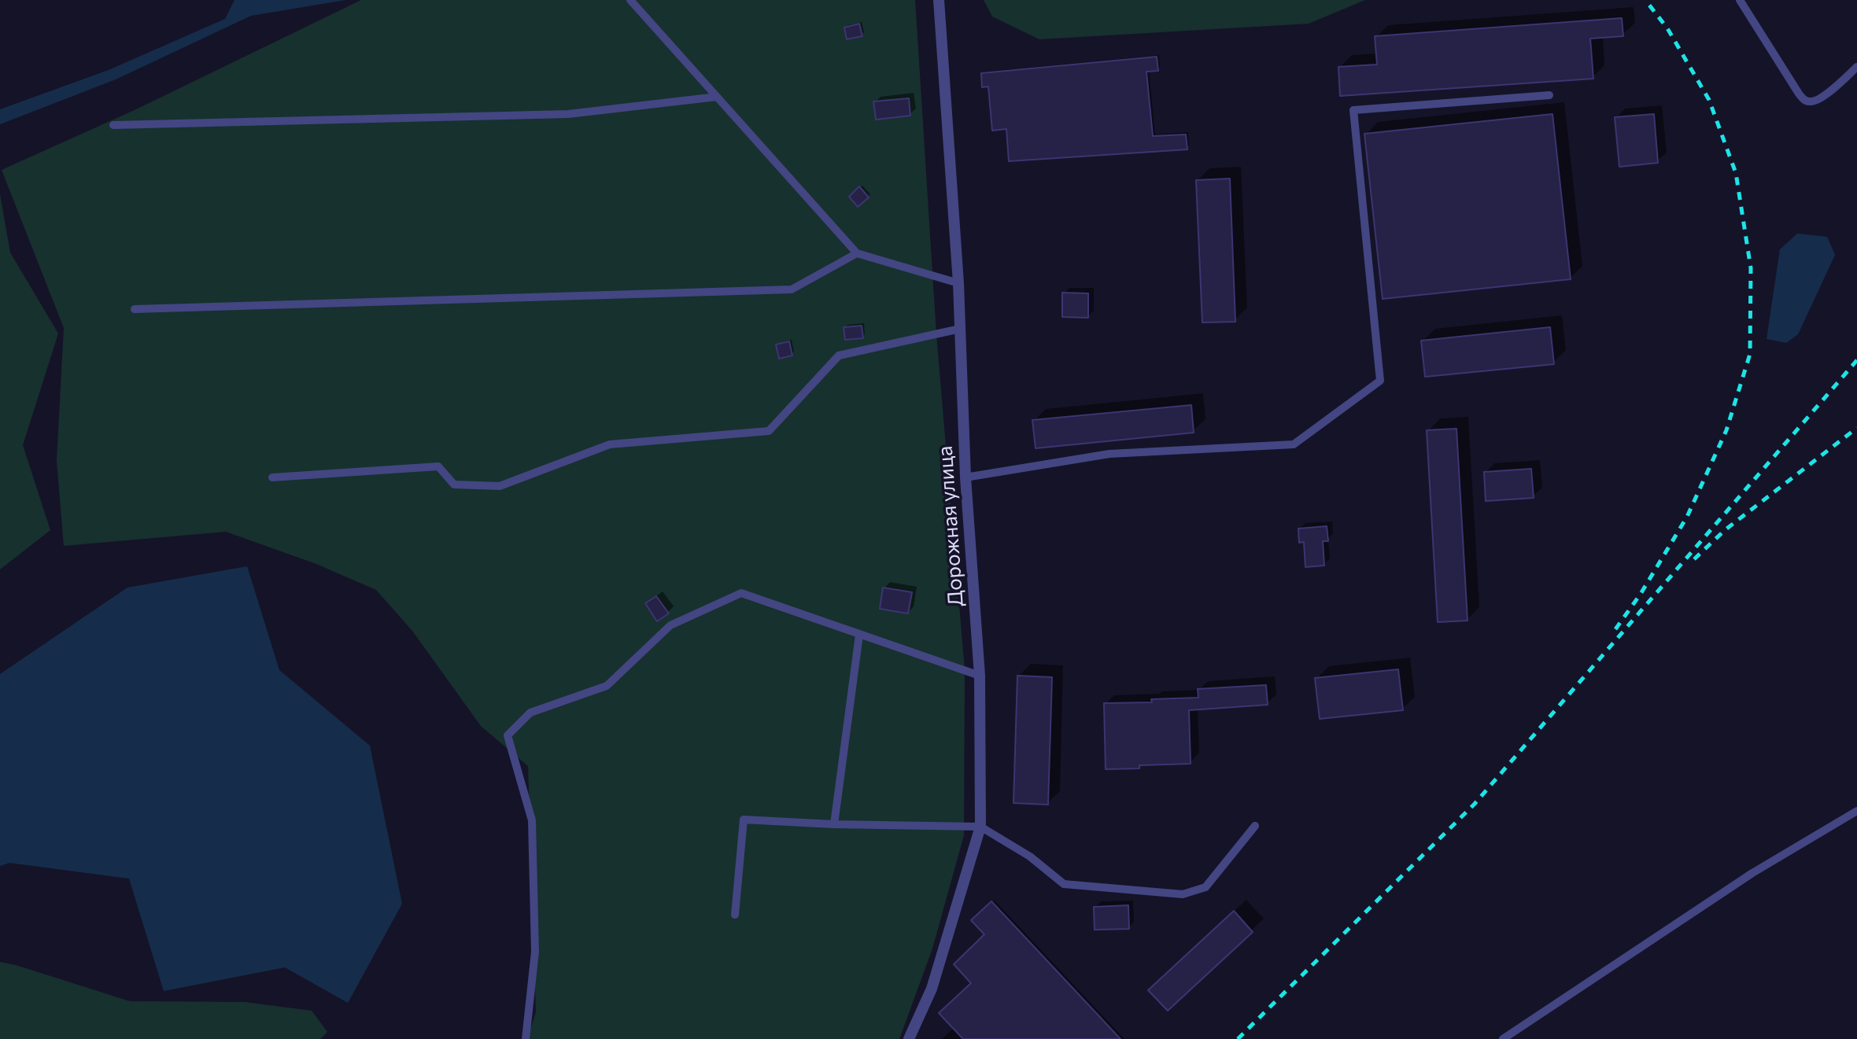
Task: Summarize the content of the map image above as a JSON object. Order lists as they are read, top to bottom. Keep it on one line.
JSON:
{"streets":{"street":["Дорожная улица"]}}
